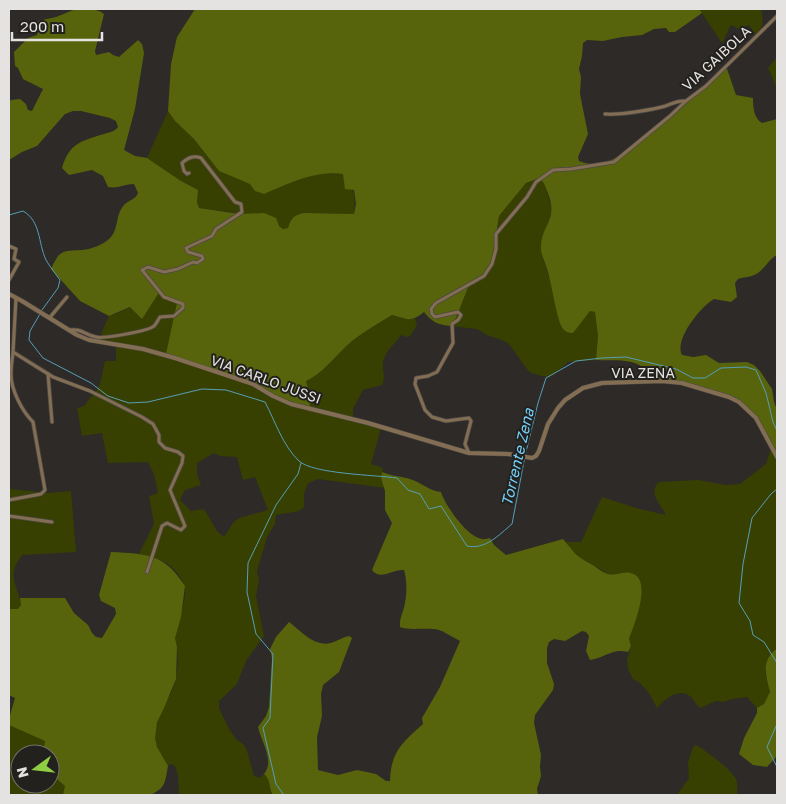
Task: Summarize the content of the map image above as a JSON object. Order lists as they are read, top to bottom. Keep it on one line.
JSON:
{"streets":{"street":["VIA GAIBOLA","VIA ZENA","VIA CARLO JUSSI"]},"crossings":[["VIA ZENA","VIA CARLO JUSSI"]],"water":["Torrente Zena"],"scale_bar":"200 m","north":"left"}
